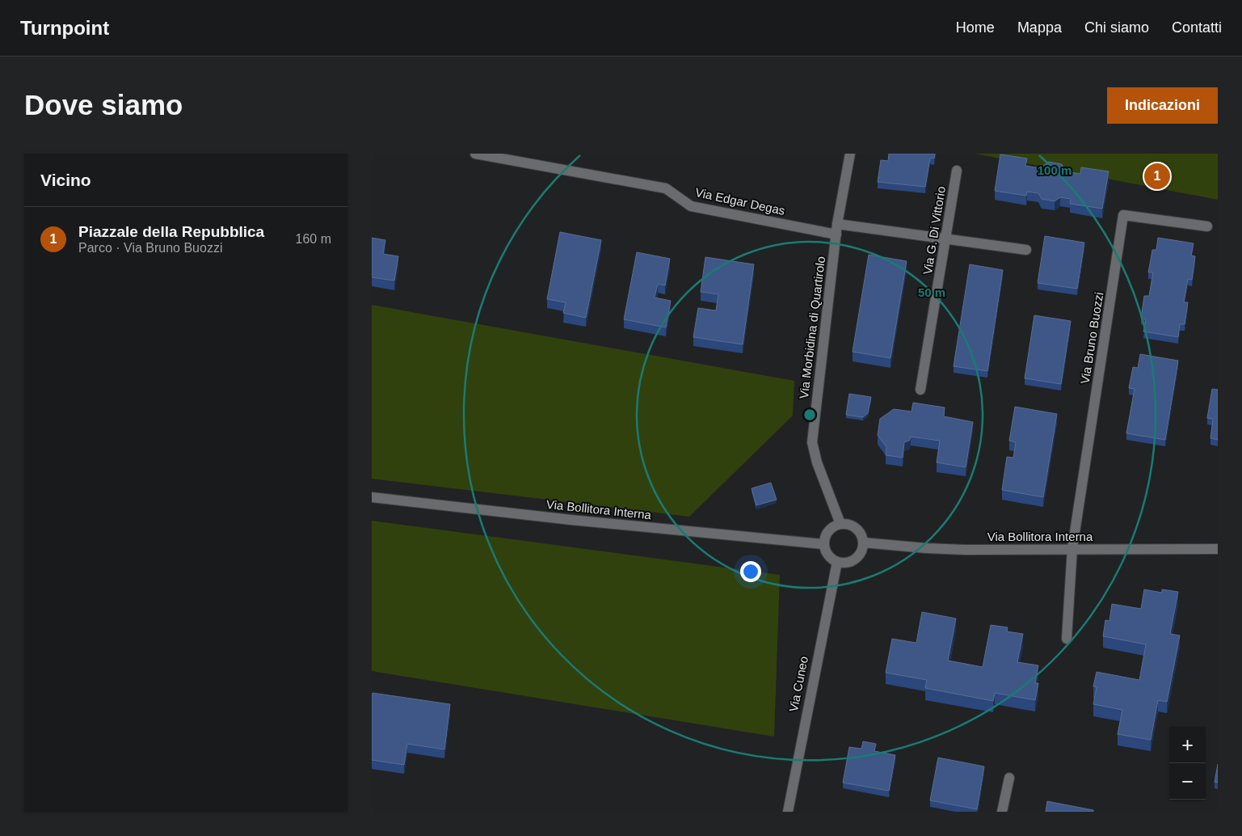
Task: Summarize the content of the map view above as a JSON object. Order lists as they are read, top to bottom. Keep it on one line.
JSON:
{"streets":{"street":["Via Edgar Degas","Via G. Di Vittorio","Via Morbidina di Quartirolo","Via Bruno Buozzi","Via Bollitora Interna","Via Cuneo"]},"crossings":[["Via Edgar Degas","Via G. Di Vittorio"],["Via Edgar Degas","Via Morbidina di Quartirolo"],["Via Morbidina di Quartirolo","Via Bollitora Interna"],["Via Morbidina di Quartirolo","Via Cuneo"],["Via Bruno Buozzi","Via Bollitora Interna"],["Via Bollitora Interna","Via Cuneo"]],"page":{"header":"Turnpoint","nav":["Home","Mappa","Chi siamo","Contatti"],"buttons":"Indicazioni","title":"Dove siamo","heading":"Vicino","pins":"1","list":[{"mark":"1","name":"Piazzale della Repubblica","note":"Parco · Via Bruno Buozzi","value":"160 m"}],"map_buttons":["+","−"]},"rings":["100 m","50 m"]}
